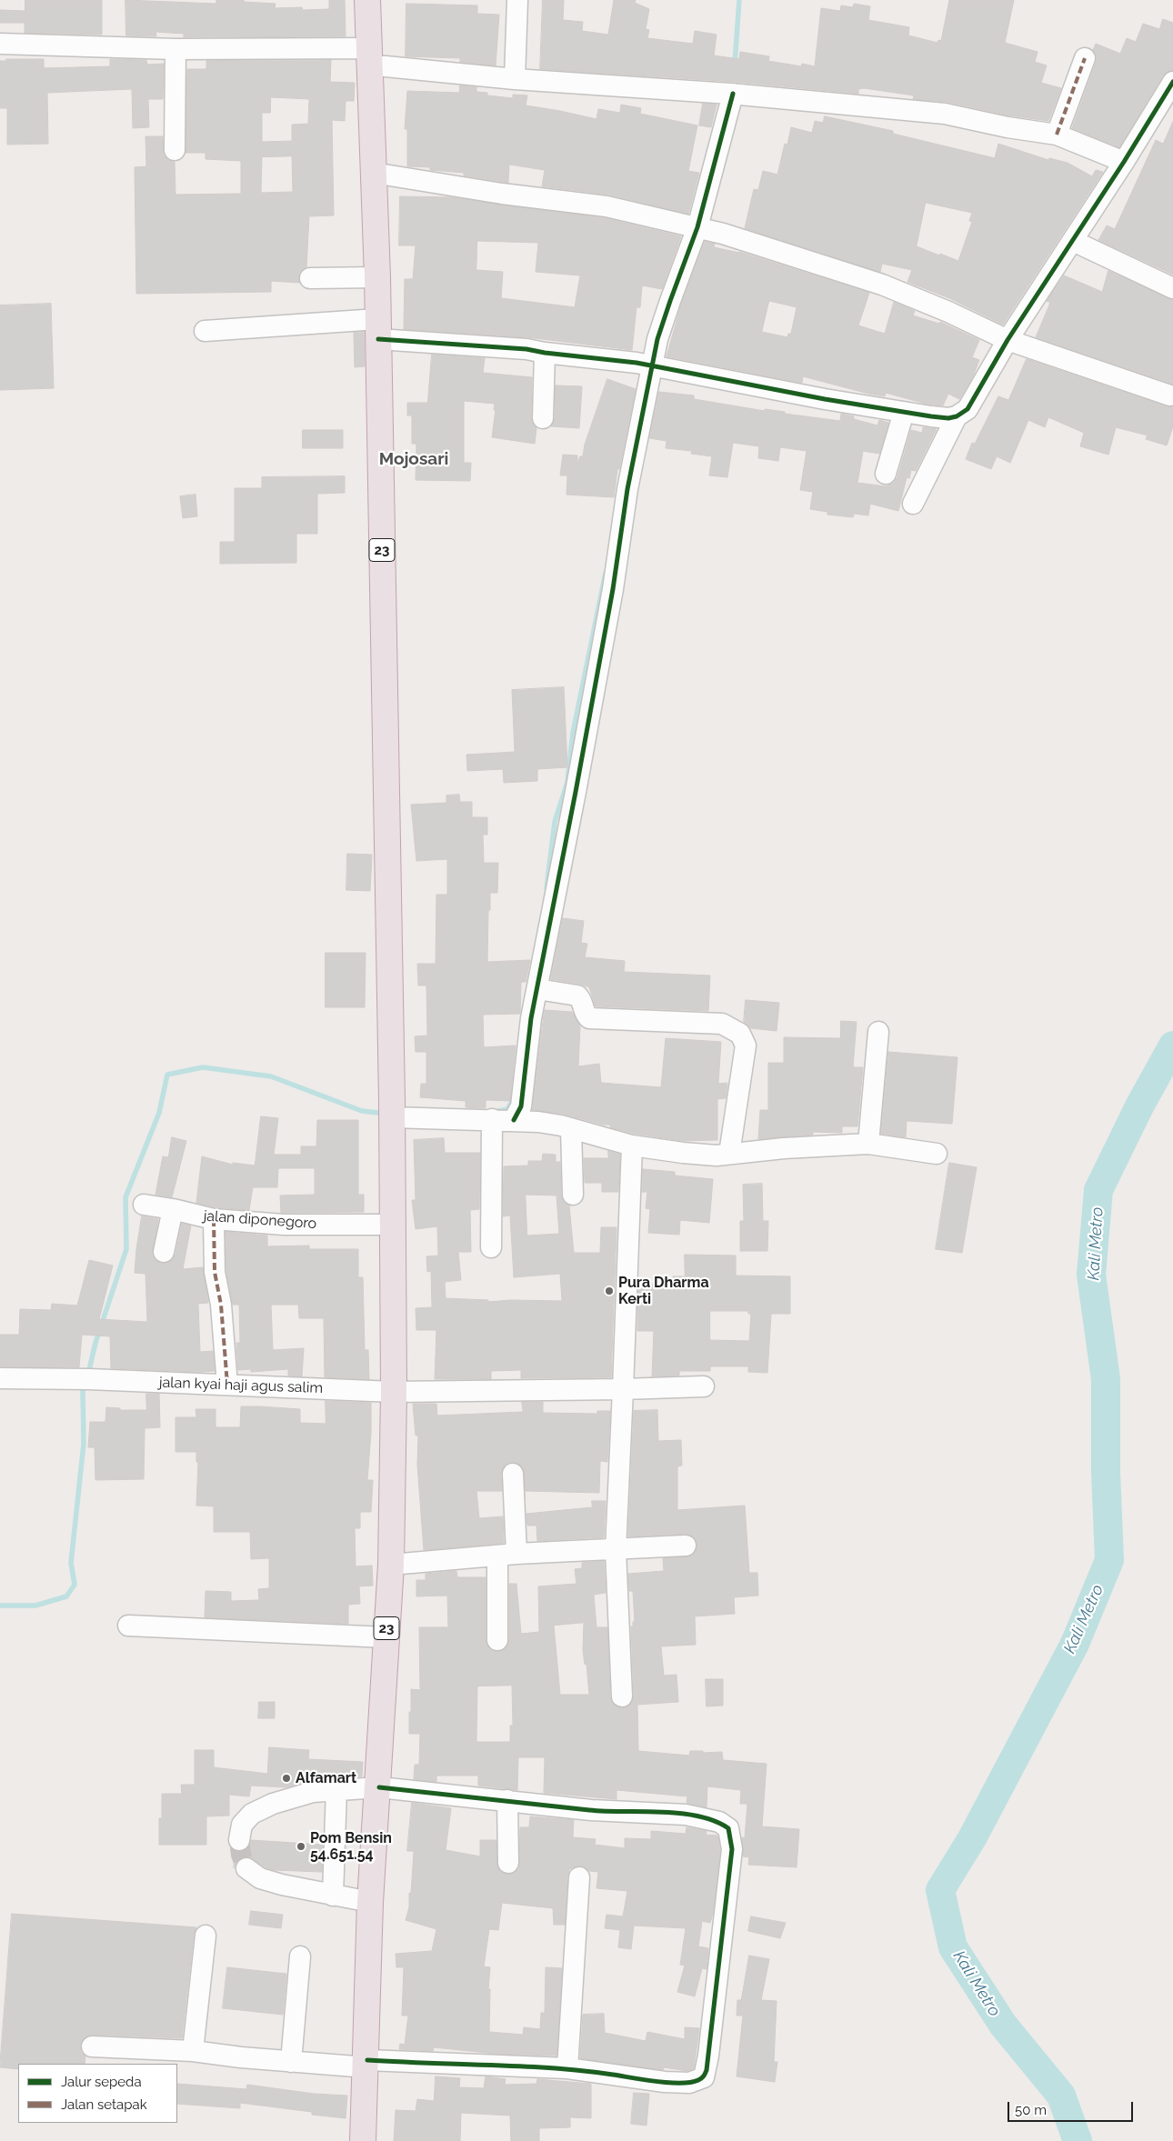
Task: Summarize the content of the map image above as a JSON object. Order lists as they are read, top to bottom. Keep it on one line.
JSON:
{"streets":{"highway":["23"],"street":["jalan diponegoro","jalan kyai haji agus salim"]},"crossings":[["23","jalan diponegoro"],["23","jalan kyai haji agus salim"]],"districts":["Mojosari"],"water":["Kali Metro"],"places":["Pura Dharma Kerti","Alfamart","Pom Bensin 54.651.54"],"legend":["Jalur sepeda","Jalan setapak"],"scale_bar":"50 m"}
